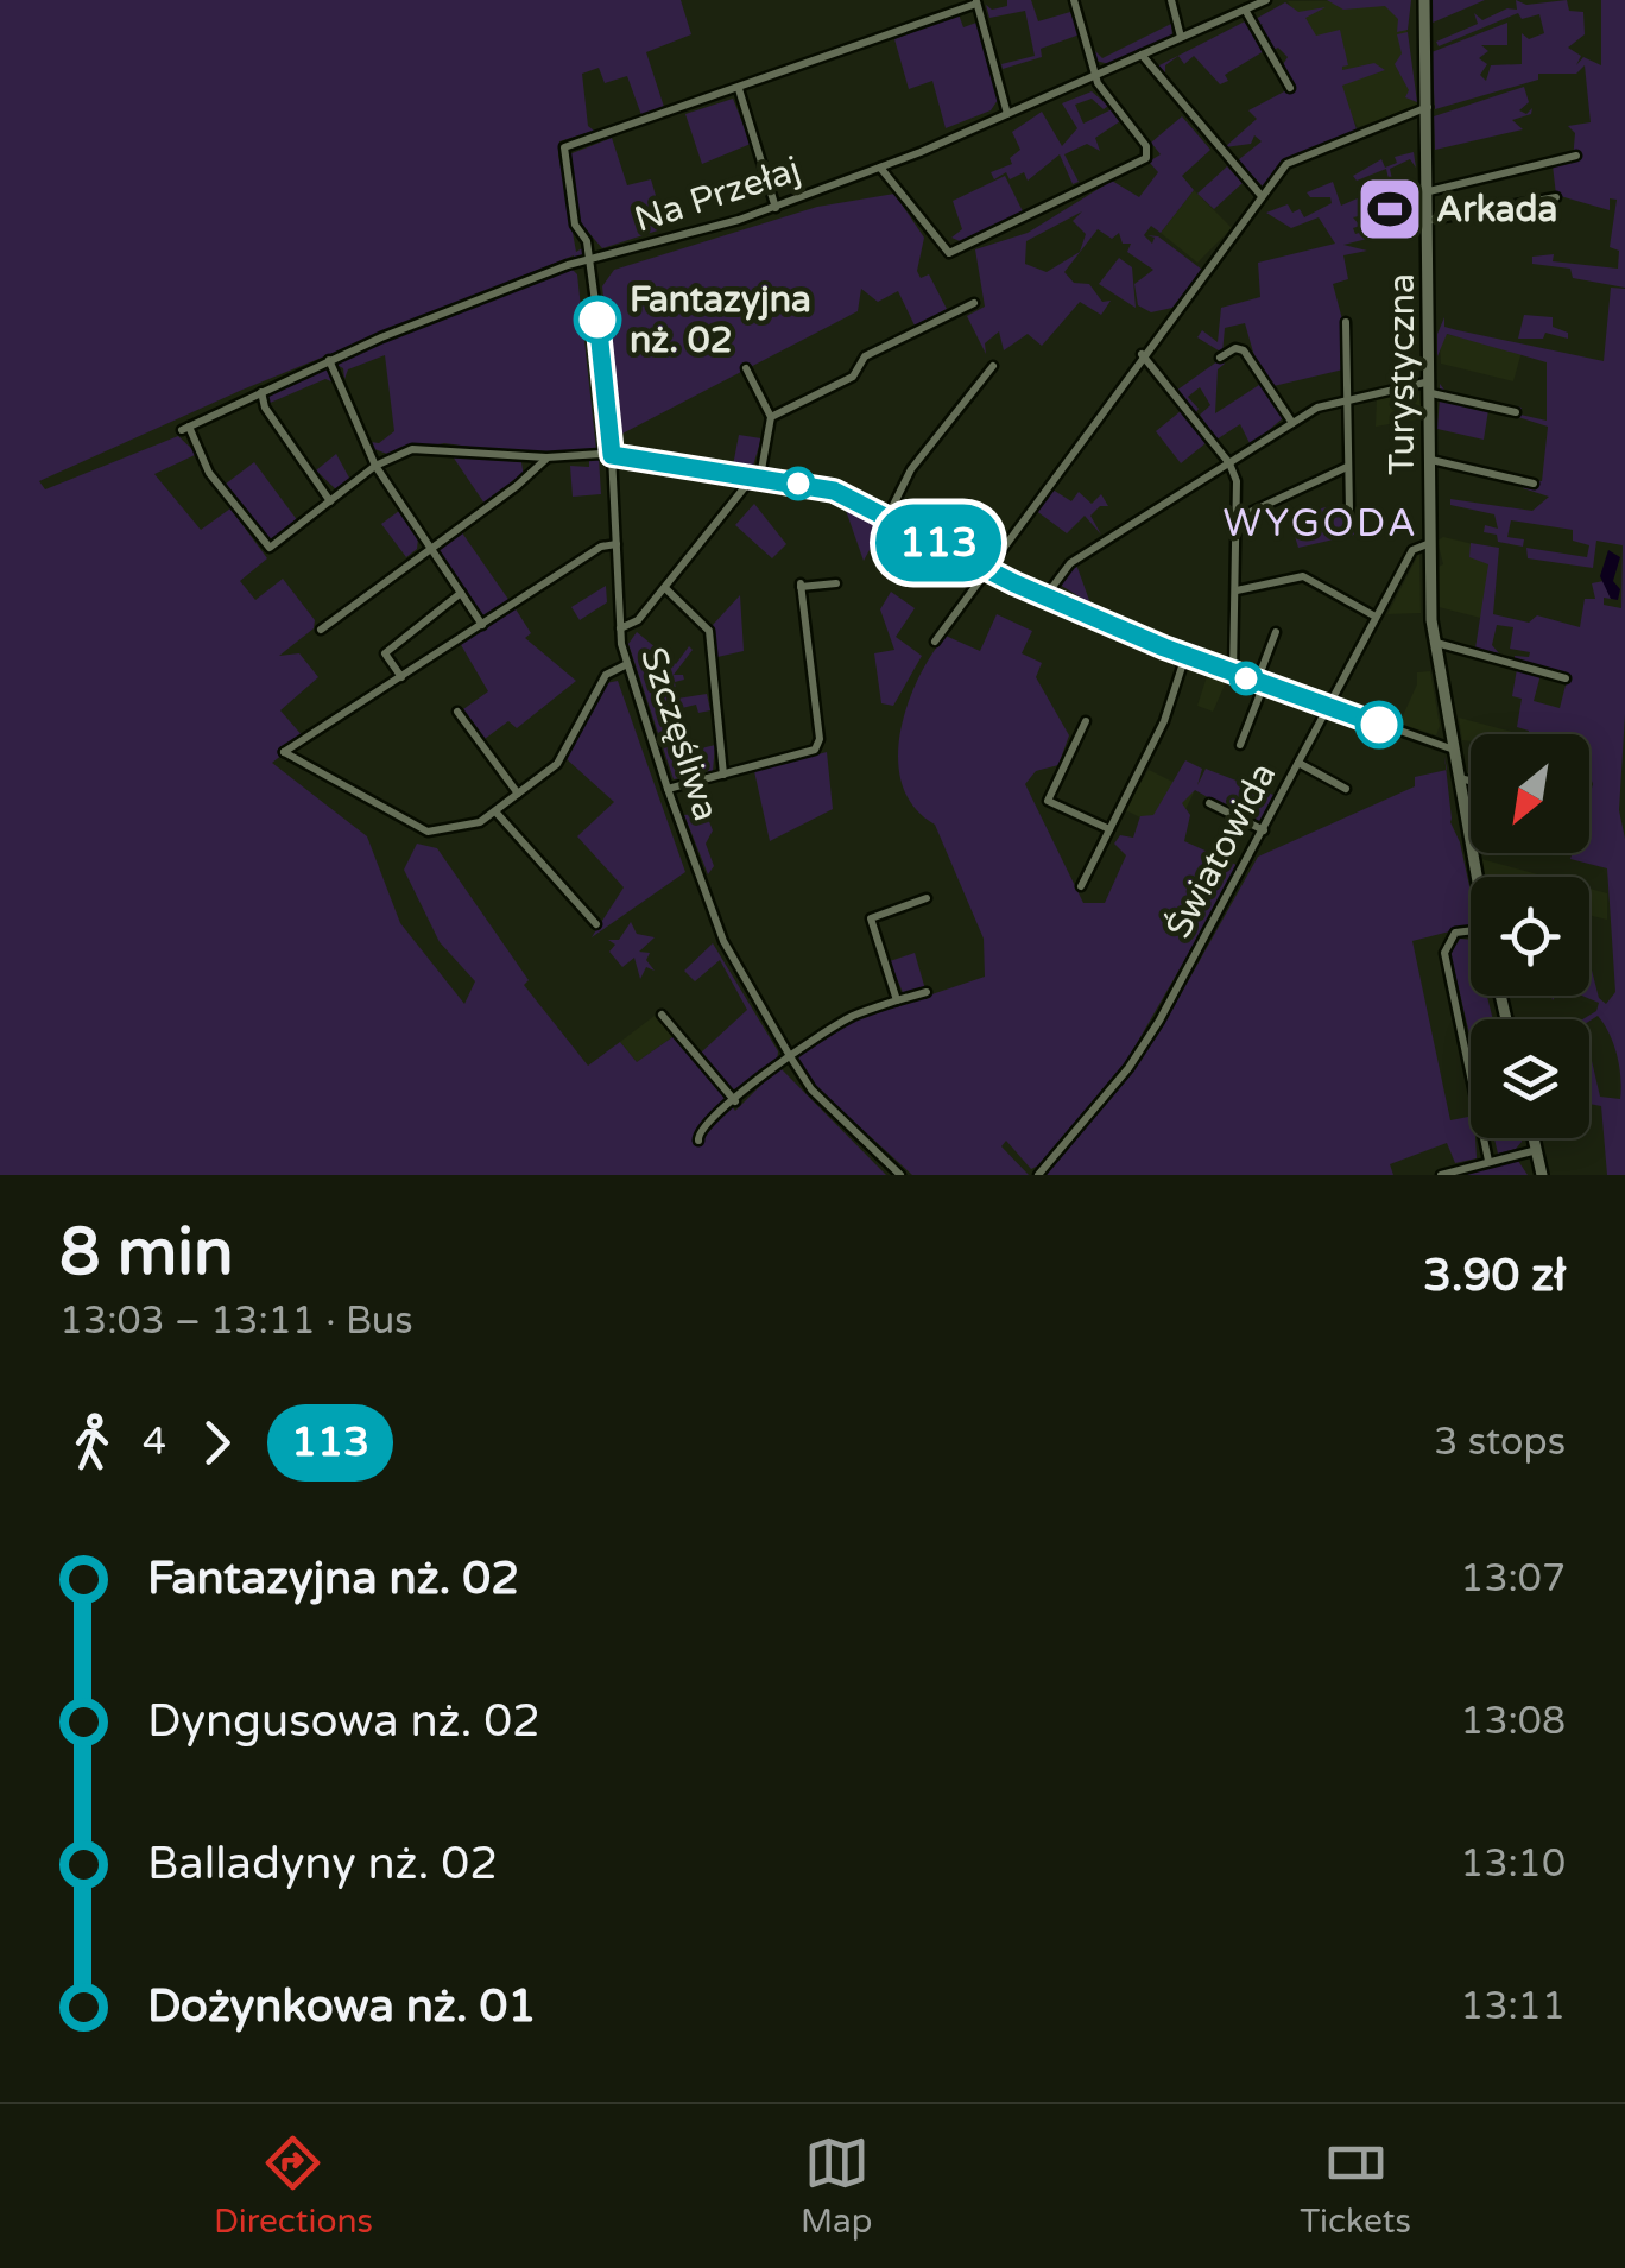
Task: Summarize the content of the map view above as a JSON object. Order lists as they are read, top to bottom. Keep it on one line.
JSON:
{"streets":{"main road":["Turystyczna"],"street":["Na Przełaj","Szczęśliwa","Światowida"]},"crossings":[["Na Przełaj","Szczęśliwa"],["Turystyczna","Światowida"]],"districts":["WYGODA"],"places":{"sports":["Arkada"],"other":["Fantazyjna nż. 02"]},"lines":["bus line 113"],"north":"bottom left","page":{"on_map":"113","heading":["8 min","13:03 – 13:11 · Bus","3.90 zł"],"legs":["4","113","3 stops"],"list":[{"name":"Fantazyjna nż. 02","value":"13:07"},{"name":"Dyngusowa nż. 02","value":"13:08"},{"name":"Balladyny nż. 02","value":"13:10"},{"name":"Dożynkowa nż. 01","value":"13:11"}],"tabs":["Directions","Map","Tickets"]}}
